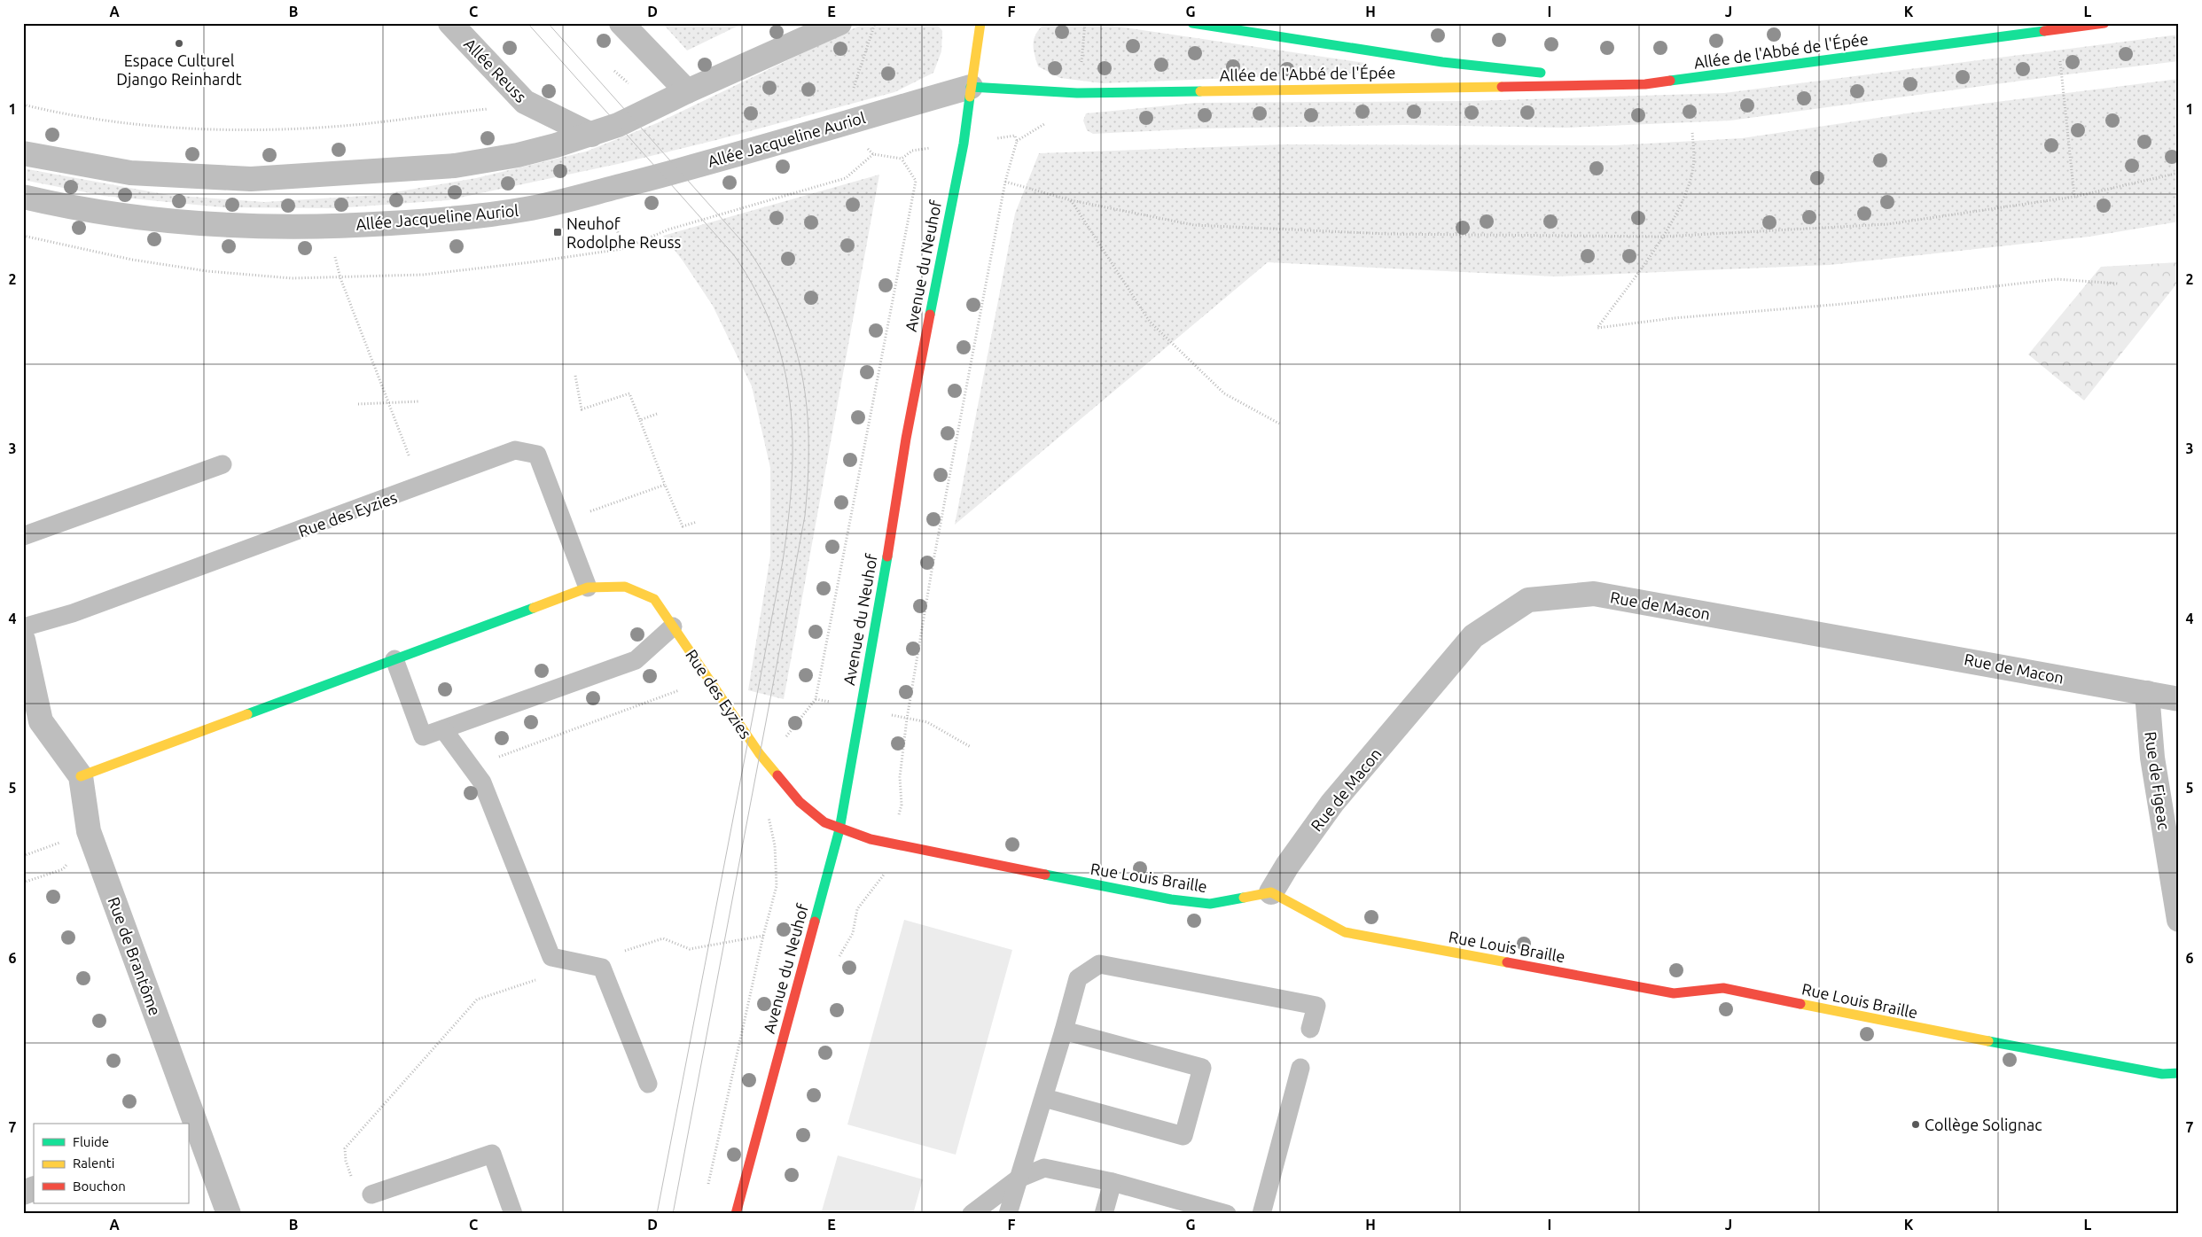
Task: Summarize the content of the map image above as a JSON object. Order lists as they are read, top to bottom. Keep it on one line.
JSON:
{"streets":{"street":["Allée de l'Abbé de l'Épée","Allée Reuss","Allée Jacqueline Auriol","Avenue du Neuhof","Rue des Eyzies","Rue de Macon","Rue de Figeac","Rue Louis Braille","Rue de Brantôme"]},"crossings":[["Allée de l'Abbé de l'Épée","Allée Jacqueline Auriol"],["Allée de l'Abbé de l'Épée","Avenue du Neuhof"],["Allée Jacqueline Auriol","Avenue du Neuhof"],["Avenue du Neuhof","Rue des Eyzies"],["Avenue du Neuhof","Rue Louis Braille"],["Rue des Eyzies","Rue Louis Braille"],["Rue des Eyzies","Rue de Brantôme"],["Rue de Macon","Rue de Figeac"],["Rue de Macon","Rue Louis Braille"]],"places":{"other":["Espace Culturel Django Reinhardt","Collège Solignac"],"transit":["Neuhof Rodolphe Reuss"]},"legend":["Fluide","Ralenti","Bouchon"],"grid":{"columns":["A","B","C","D","E","F","G","H","I","J","K","L"],"rows":["1","2","3","4","5","6","7"]}}
